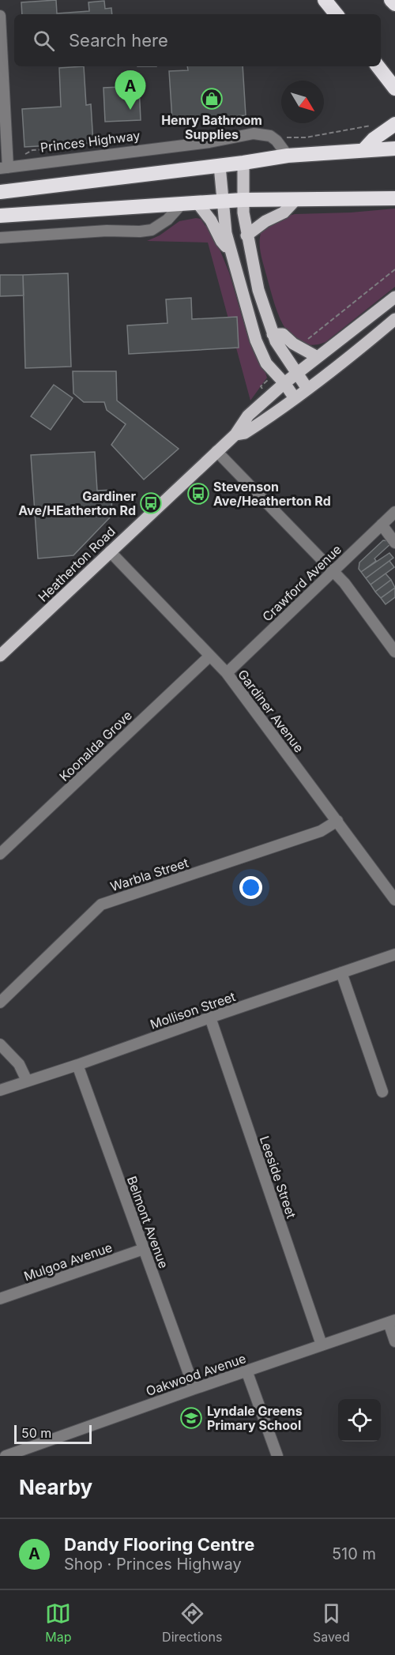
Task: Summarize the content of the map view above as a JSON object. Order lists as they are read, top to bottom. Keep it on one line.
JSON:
{"streets":{"main road":["Heatherton Road"],"street":["Princes Highway","Crawford Avenue","Gardiner Avenue","Koonalda Grove","Warbla Street","Mollison Street","Leeside Street","Belmont Avenue","Mulgoa Avenue","Oakwood Avenue"]},"crossings":[["Heatherton Road","Gardiner Avenue"],["Crawford Avenue","Gardiner Avenue"],["Gardiner Avenue","Koonalda Grove"],["Gardiner Avenue","Warbla Street"],["Mollison Street","Leeside Street"],["Mollison Street","Belmont Avenue"],["Leeside Street","Oakwood Avenue"],["Belmont Avenue","Mulgoa Avenue"],["Belmont Avenue","Oakwood Avenue"]],"places":{"shop":["Henry Bathroom Supplies"],"bus stop":["Stevenson Ave/Heatherton Rd","Gardiner Ave/HEatherton Rd"],"school or university":["Lyndale Greens Primary School"]},"scale_bar":"50 m","north":"bottom right","page":{"search":"Search here","pins":"A","scale":"50 m","heading":"Nearby","list":[{"mark":"A","name":"Dandy Flooring Centre","note":"Shop · Princes Highway","value":"510 m"}],"nav":["Map","Directions","Saved"]}}
